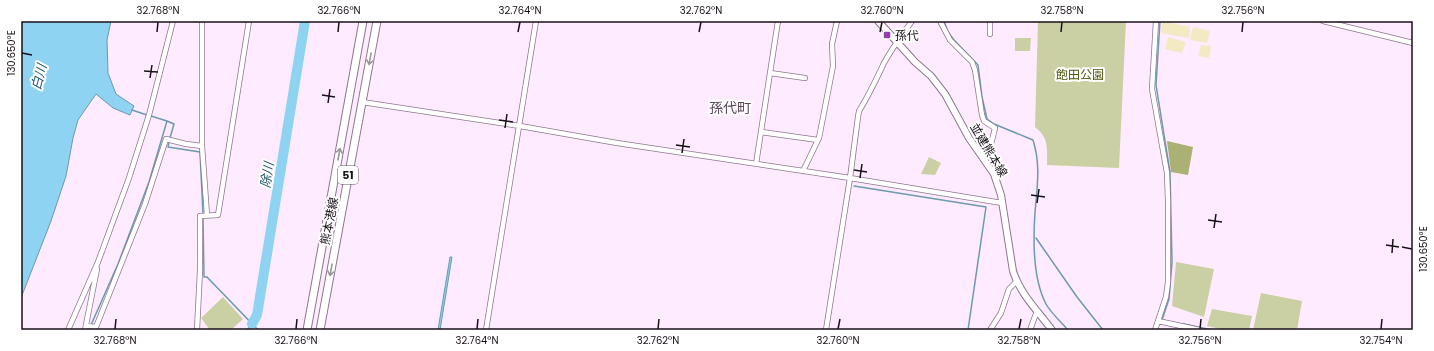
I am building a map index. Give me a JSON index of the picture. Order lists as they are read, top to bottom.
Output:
{
  "streets": {
    "main road": ["並建熊本線", "51", "熊本港線"]
  },
  "districts": ["孫代町"],
  "water": ["白川", "除川"],
  "parks": ["飽田公園"],
  "places": {
    "transit": ["孫代"]
  },
  "coordinates": [
    "32.768°N",
    "32.766°N",
    "32.764°N",
    "32.762°N",
    "32.760°N",
    "32.758°N",
    "32.756°N",
    "130.650°E",
    "32.754°N"
  ]
}
